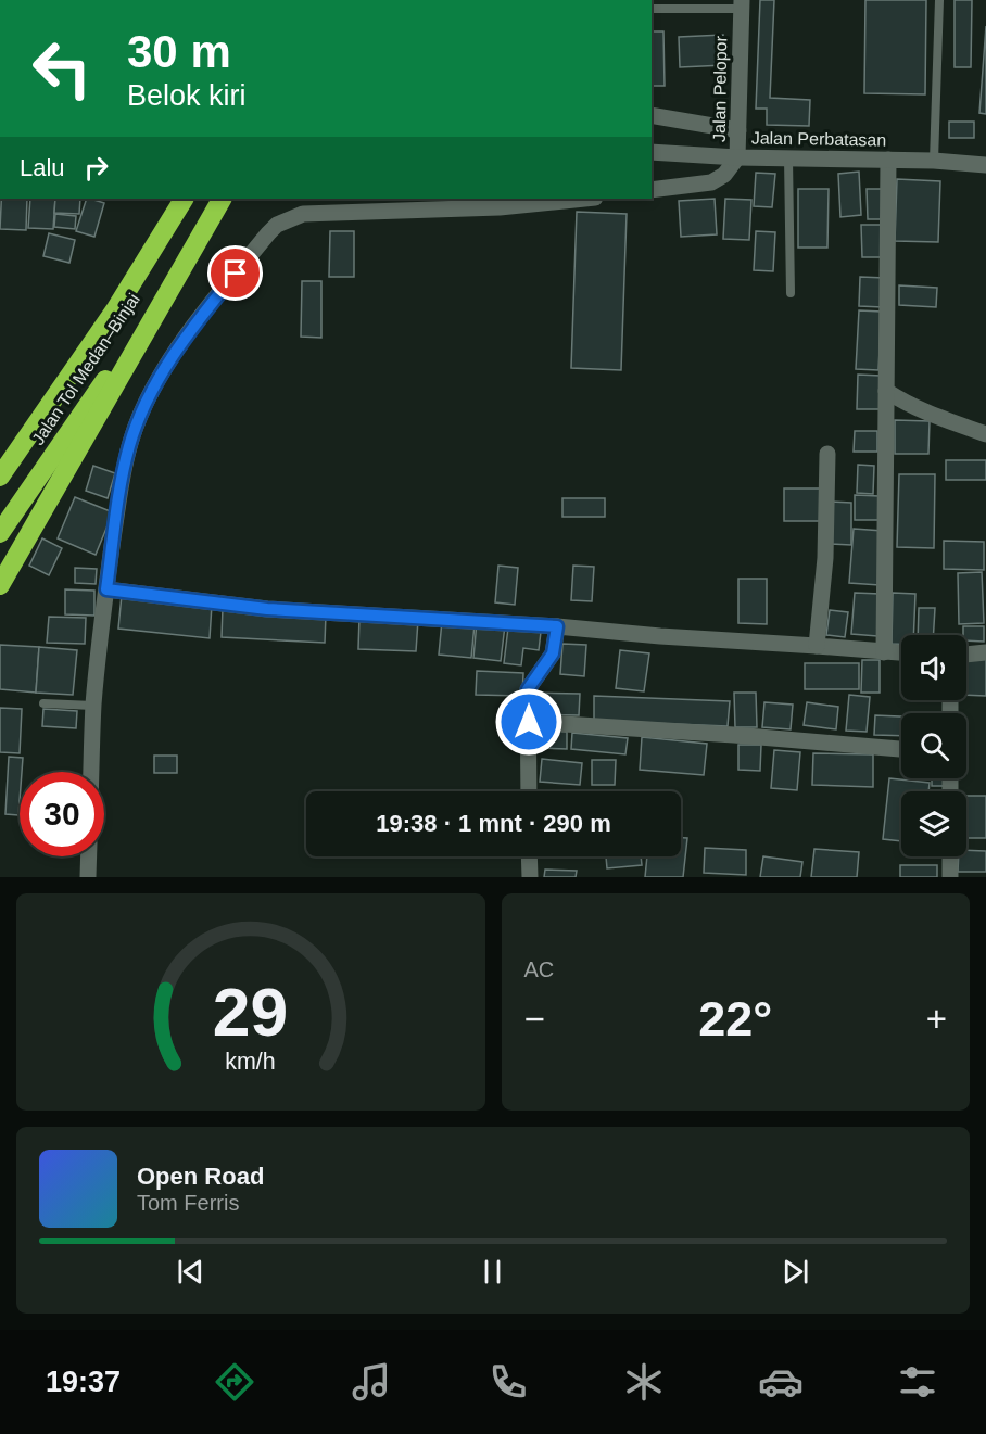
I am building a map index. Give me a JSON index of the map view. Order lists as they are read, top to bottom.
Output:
{
  "streets": {
    "highway": ["Jalan Tol Medan–Binjai"],
    "street": ["Jalan Pelopor", "Jalan Perbatasan"]
  },
  "crossings": [
    ["Jalan Pelopor", "Jalan Perbatasan"]
  ],
  "page": {
    "turn": ["30 m", "Belok kiri"],
    "then": "Lalu",
    "limit": "30",
    "trip": "19:38 · 1 mnt · 290 m",
    "tile": "AC",
    "heat": ["−", "22°", "+"],
    "song": ["Open Road", "Tom Ferris"],
    "tabs": "19:37",
    "gauge": ["29", "km/h"]
  }
}
